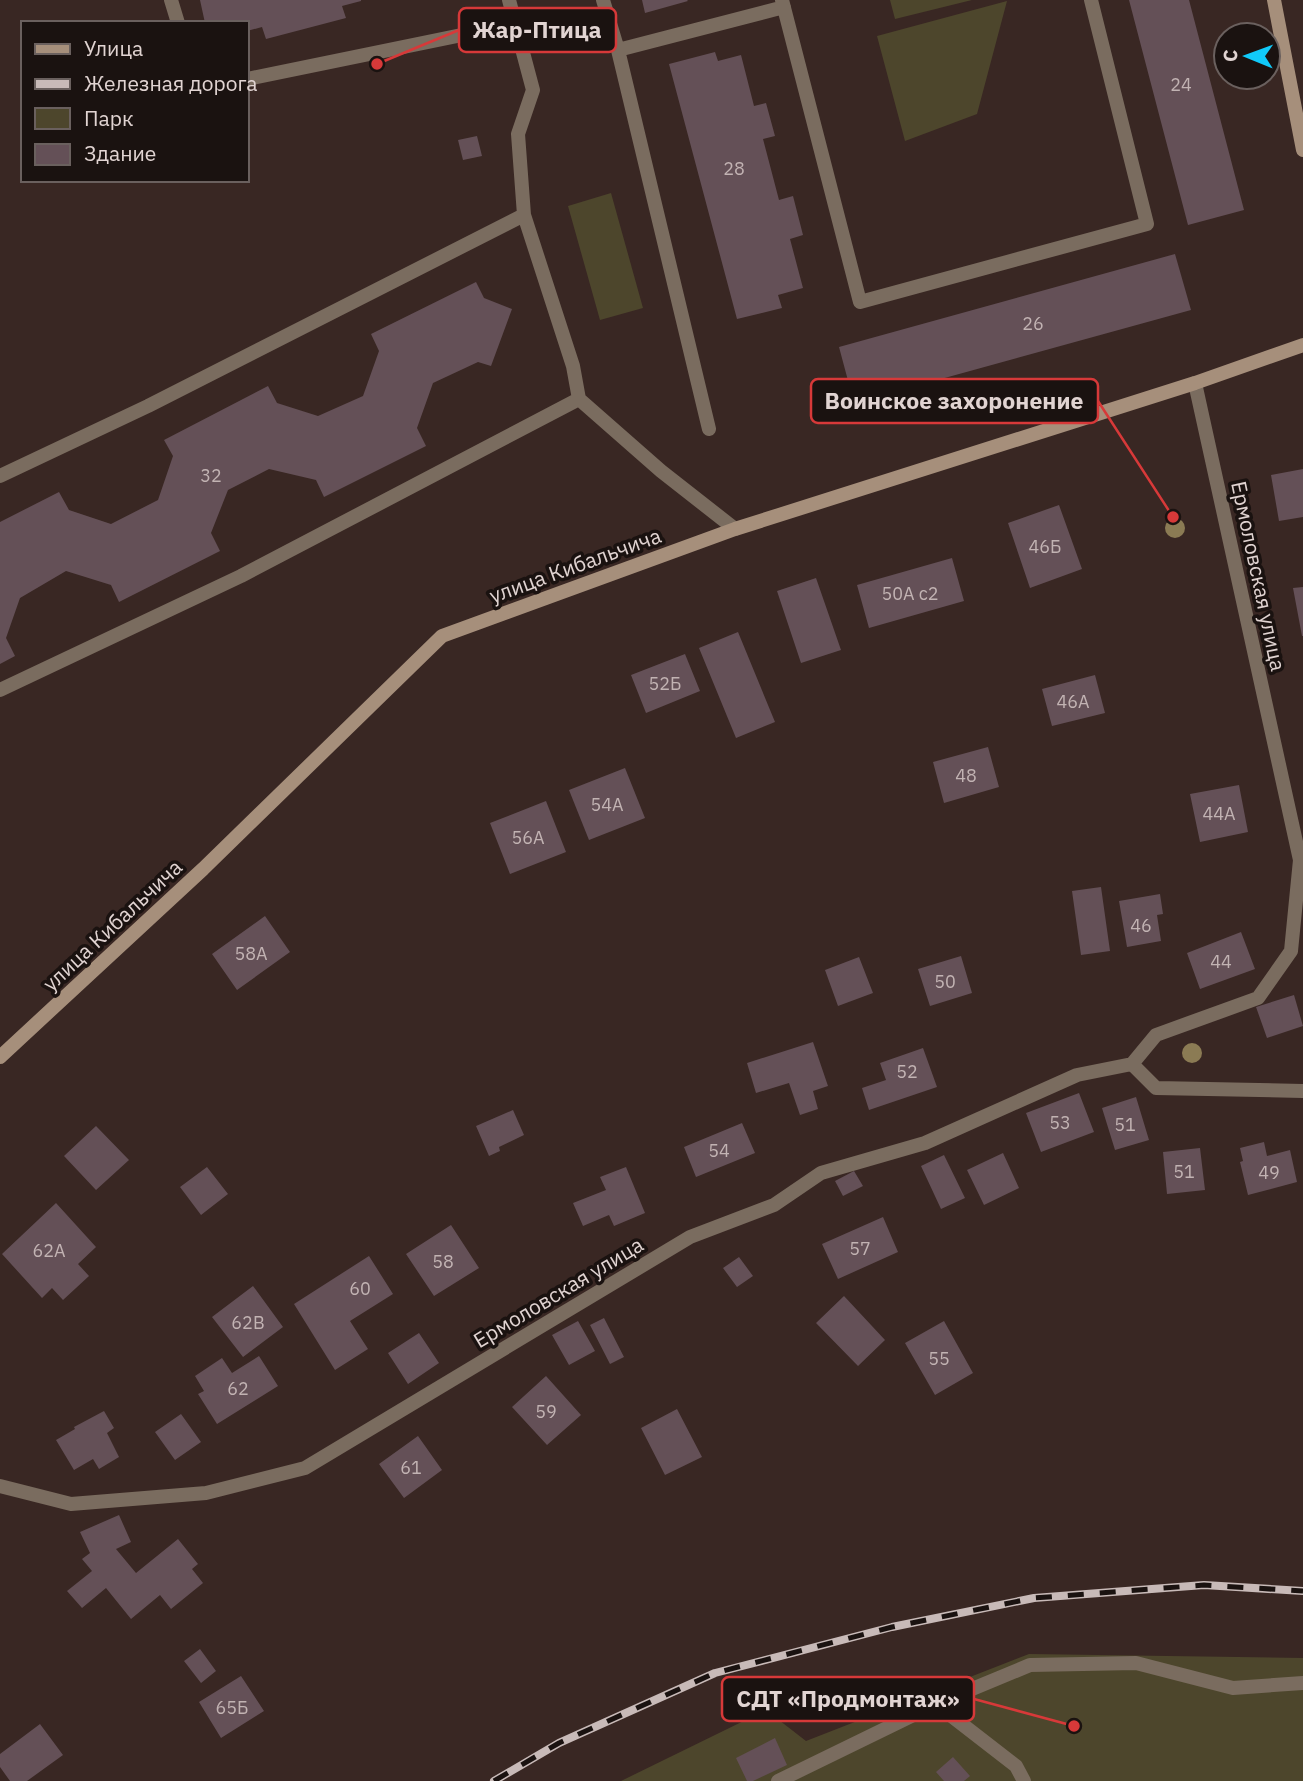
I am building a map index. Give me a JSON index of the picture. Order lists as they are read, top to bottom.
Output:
{
  "streets": {
    "street": ["улица Кибальчича", "Ермоловская улица"]
  },
  "crossings": [
    ["улица Кибальчича", "Ермоловская улица"]
  ],
  "places": ["Жар-Птица", "Воинское захоронение", "СДТ «Продмонтаж»"],
  "house_numbers": [
    "24",
    "28",
    "26",
    "32",
    "46Б",
    "50А с2",
    "52Б",
    "46А",
    "48",
    "54А",
    "44А",
    "56А",
    "46",
    "58А",
    "44",
    "50",
    "52",
    "53",
    "51",
    "54",
    "51",
    "49",
    "57",
    "62А",
    "58",
    "60",
    "62В",
    "55",
    "62",
    "59",
    "61",
    "65Б"
  ],
  "legend": [
    "Улица",
    "Железная дорога",
    "Парк",
    "Здание"
  ],
  "north": "left"
}
